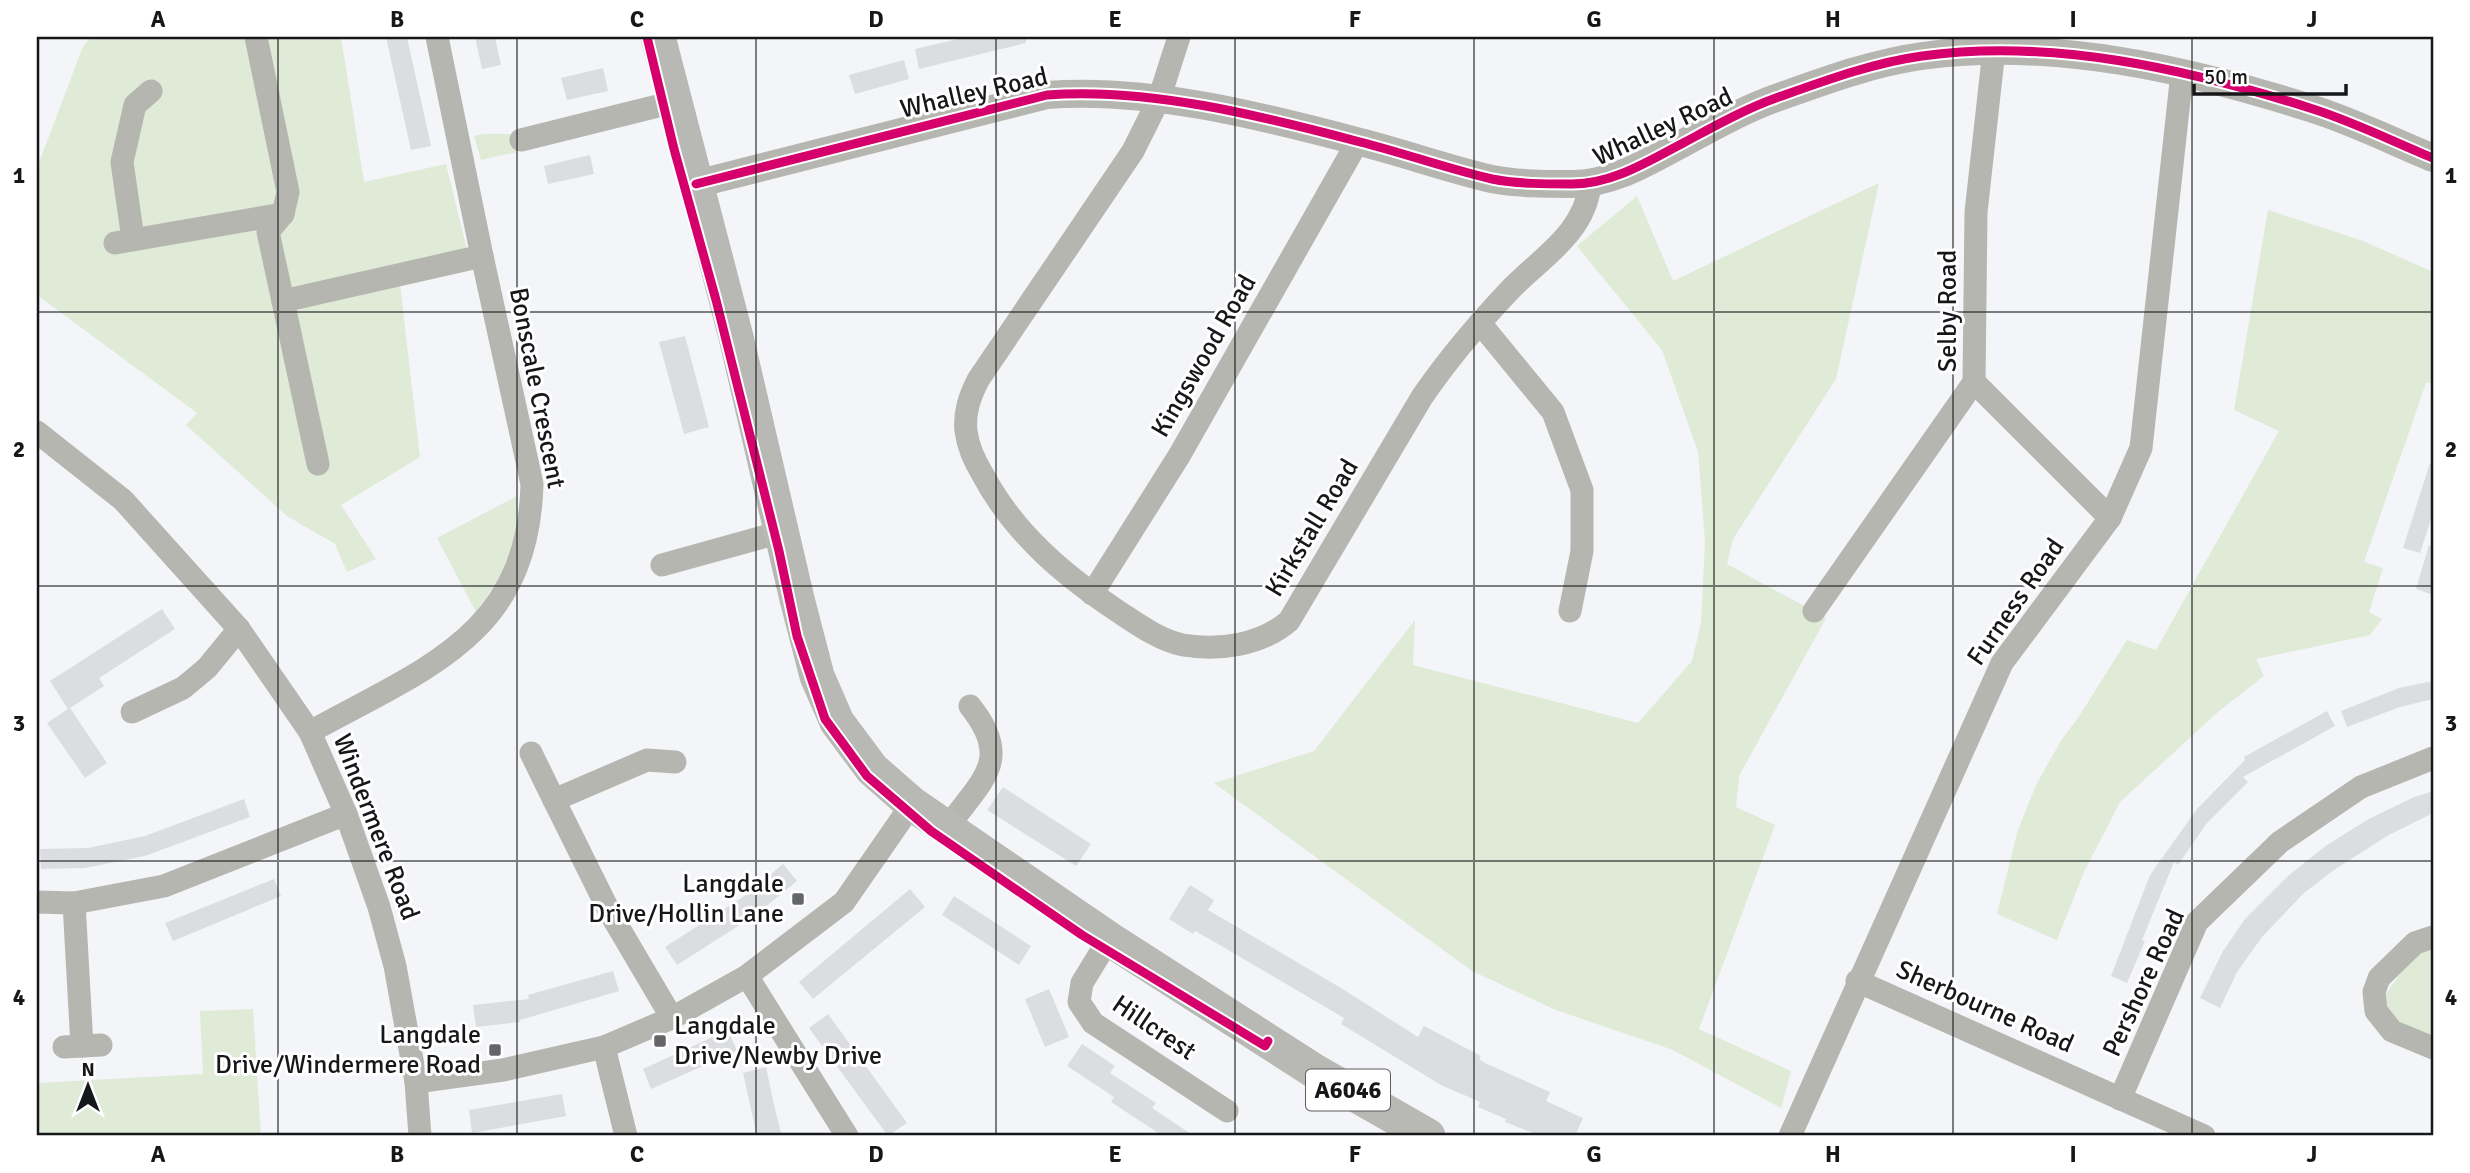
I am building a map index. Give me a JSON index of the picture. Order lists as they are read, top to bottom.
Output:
{
  "streets": {
    "main road": ["A6046"],
    "street": [
      "Whalley Road",
      "Selby Road",
      "Kingswood Road",
      "Bonscale Crescent",
      "Kirkstall Road",
      "Furness Road",
      "Windermere Road",
      "Pershore Road",
      "Sherbourne Road",
      "Hillcrest"
    ]
  },
  "crossings": [
    ["Whalley Road", "Selby Road"],
    ["Whalley Road", "Kingswood Road"],
    ["Whalley Road", "Kirkstall Road"],
    ["Whalley Road", "Furness Road"],
    ["Whalley Road", "A6046"],
    ["Selby Road", "Furness Road"],
    ["Kingswood Road", "Kirkstall Road"],
    ["Bonscale Crescent", "Windermere Road"],
    ["Furness Road", "Sherbourne Road"],
    ["Pershore Road", "Sherbourne Road"],
    ["Hillcrest", "A6046"]
  ],
  "places": {
    "transit": ["Langdale Drive/Hollin Lane", "Langdale Drive/Newby Drive", "Langdale Drive/Windermere Road"]
  },
  "scale_bar": "50 m",
  "north": "top",
  "grid": {
    "columns": [
      "A",
      "B",
      "C",
      "D",
      "E",
      "F",
      "G",
      "H",
      "I",
      "J"
    ],
    "rows": [
      "1",
      "2",
      "3",
      "4"
    ]
  }
}
